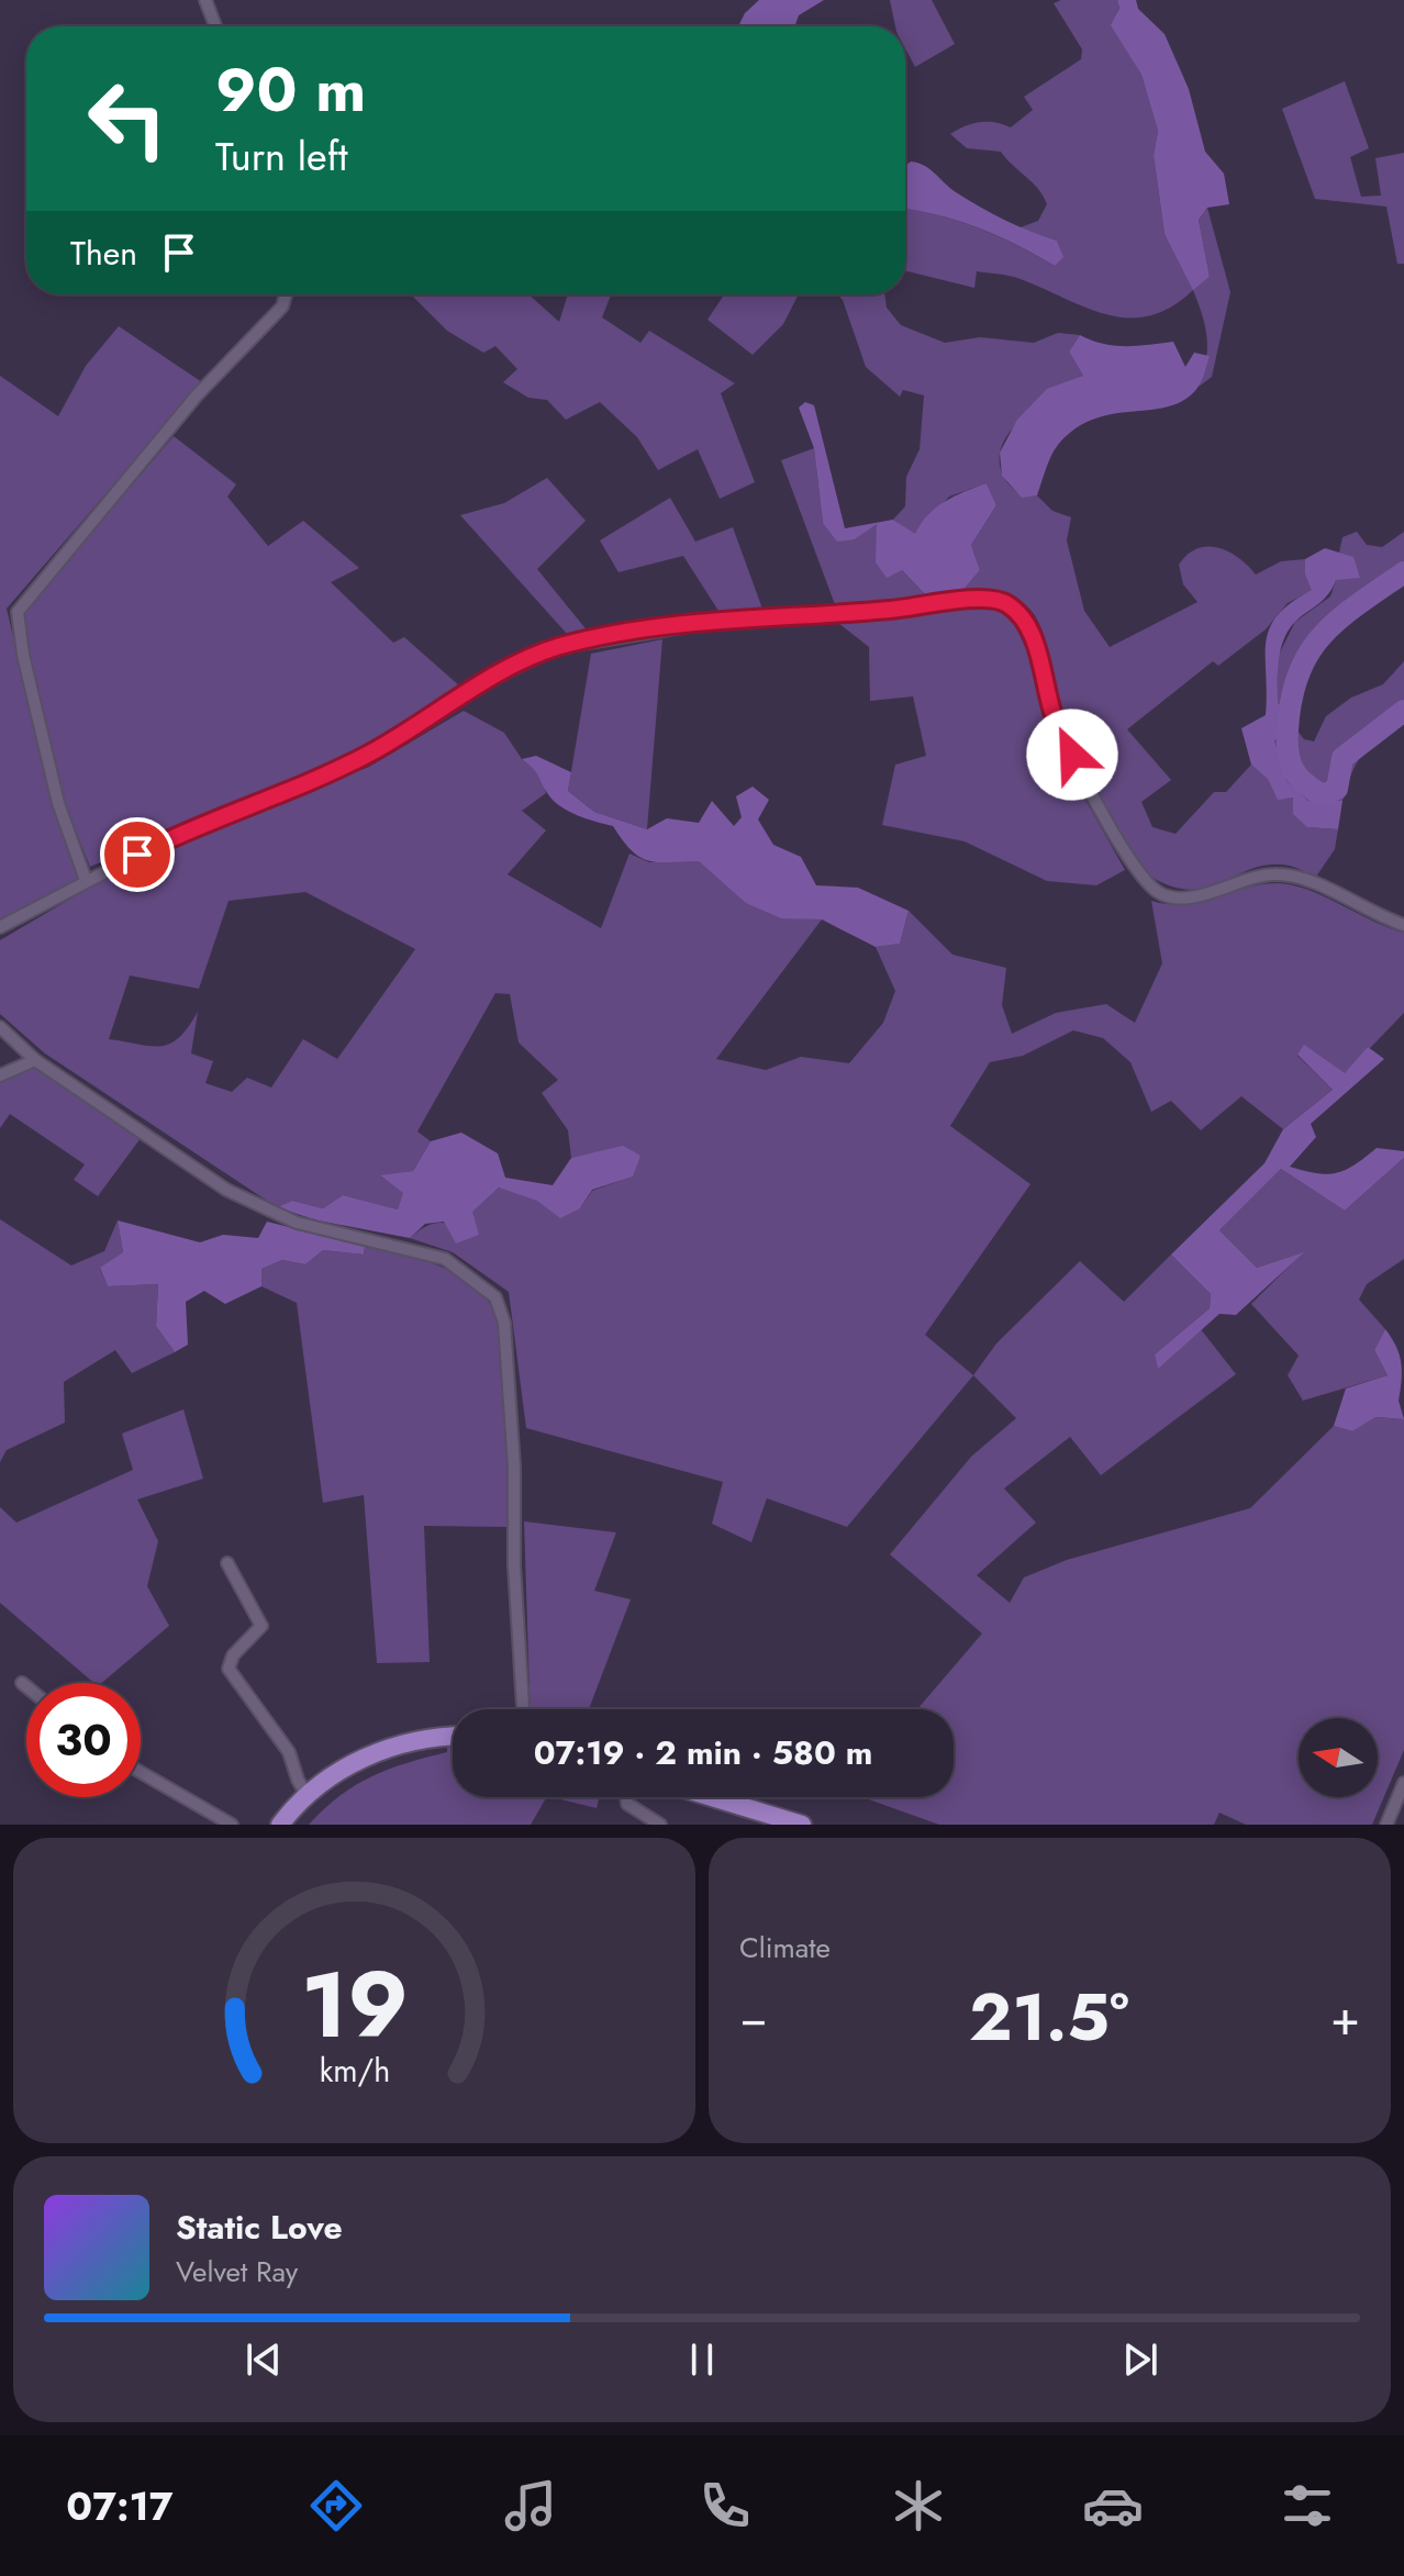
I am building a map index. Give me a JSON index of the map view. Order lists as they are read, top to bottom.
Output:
{
  "north": "left",
  "page": {
    "turn": ["90 m", "Turn left"],
    "then": "Then",
    "limit": "30",
    "trip": "07:19 · 2 min · 580 m",
    "tile": "Climate",
    "heat": ["−", "21.5°", "+"],
    "song": ["Static Love", "Velvet Ray"],
    "tabs": "07:17",
    "gauge": ["19", "km/h"]
  }
}
